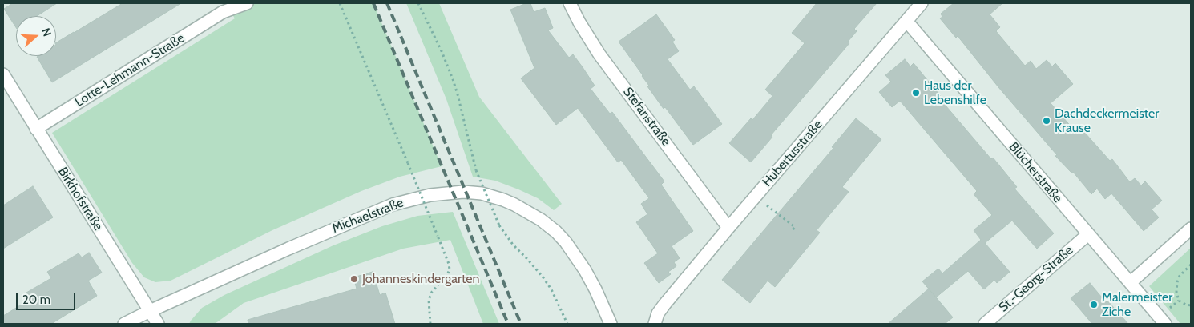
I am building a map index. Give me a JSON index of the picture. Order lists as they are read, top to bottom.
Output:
{
  "streets": {
    "street": [
      "Lotte-Lehmann-Straße",
      "Stefanstraße",
      "Hubertusstraße",
      "Blücherstraße",
      "Birkhofstraße",
      "Michaelstraße",
      "St.-Georg-Straße"
    ]
  },
  "crossings": [
    ["Lotte-Lehmann-Straße", "Birkhofstraße"],
    ["Stefanstraße", "Hubertusstraße"],
    ["Hubertusstraße", "Blücherstraße"],
    ["Blücherstraße", "St.-Georg-Straße"],
    ["Birkhofstraße", "Michaelstraße"]
  ],
  "places": [
    "Haus der Lebenshilfe",
    "Dachdeckermeister Krause",
    "Johanneskindergarten",
    "Malermeister Ziche"
  ],
  "scale_bar": "20 m",
  "north": "right"
}
